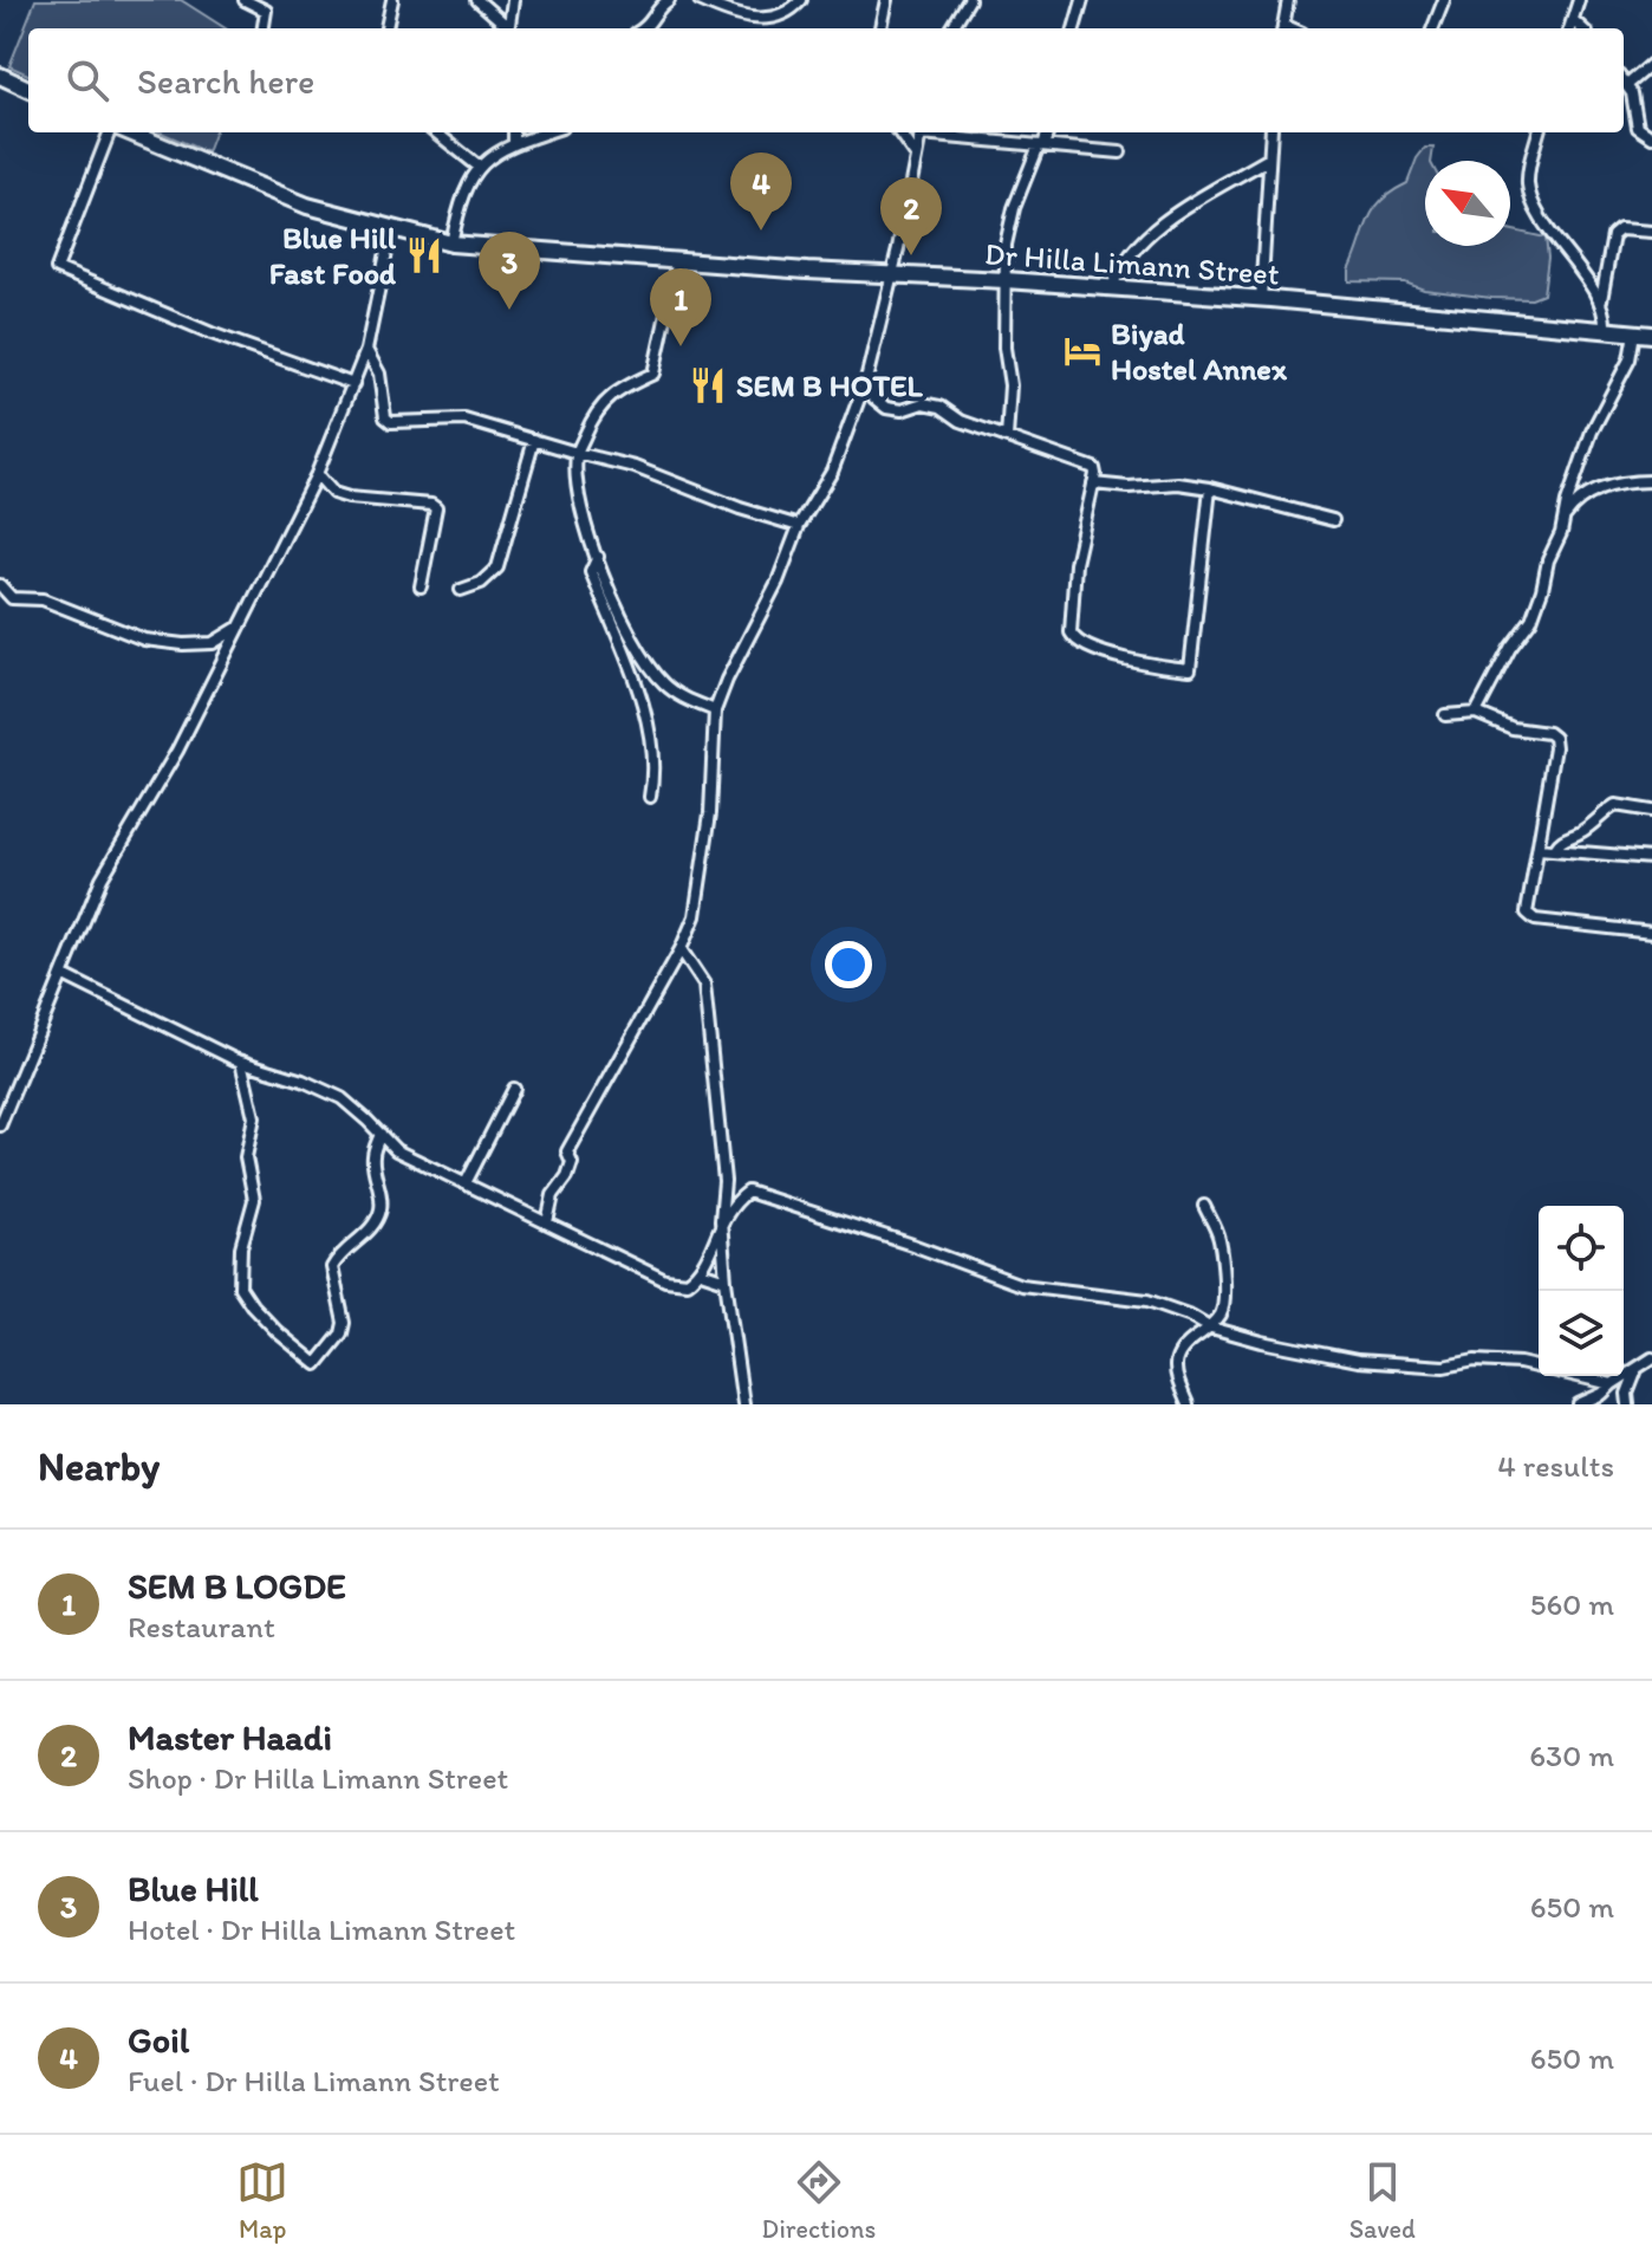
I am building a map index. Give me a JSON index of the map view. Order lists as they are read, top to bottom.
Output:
{
  "streets": {
    "highway": ["Dr Hilla Limann Street"]
  },
  "places": {
    "restaurant": ["Blue Hill Fast Food", "SEM B HOTEL"],
    "hotel": ["Biyad Hostel Annex"]
  },
  "north": "top left",
  "page": {
    "search": "Search here",
    "pins": [
      "4",
      "2",
      "3",
      "1"
    ],
    "heading": ["Nearby", "4 results"],
    "list": [
      {
        "mark": "1",
        "name": "SEM B LOGDE",
        "note": "Restaurant",
        "value": "560 m"
      },
      {
        "mark": "2",
        "name": "Master Haadi",
        "note": "Shop · Dr Hilla Limann Street",
        "value": "630 m"
      },
      {
        "mark": "3",
        "name": "Blue Hill",
        "note": "Hotel · Dr Hilla Limann Street",
        "value": "650 m"
      },
      {
        "mark": "4",
        "name": "Goil",
        "note": "Fuel · Dr Hilla Limann Street",
        "value": "650 m"
      }
    ],
    "nav": ["Map", "Directions", "Saved"]
  }
}
